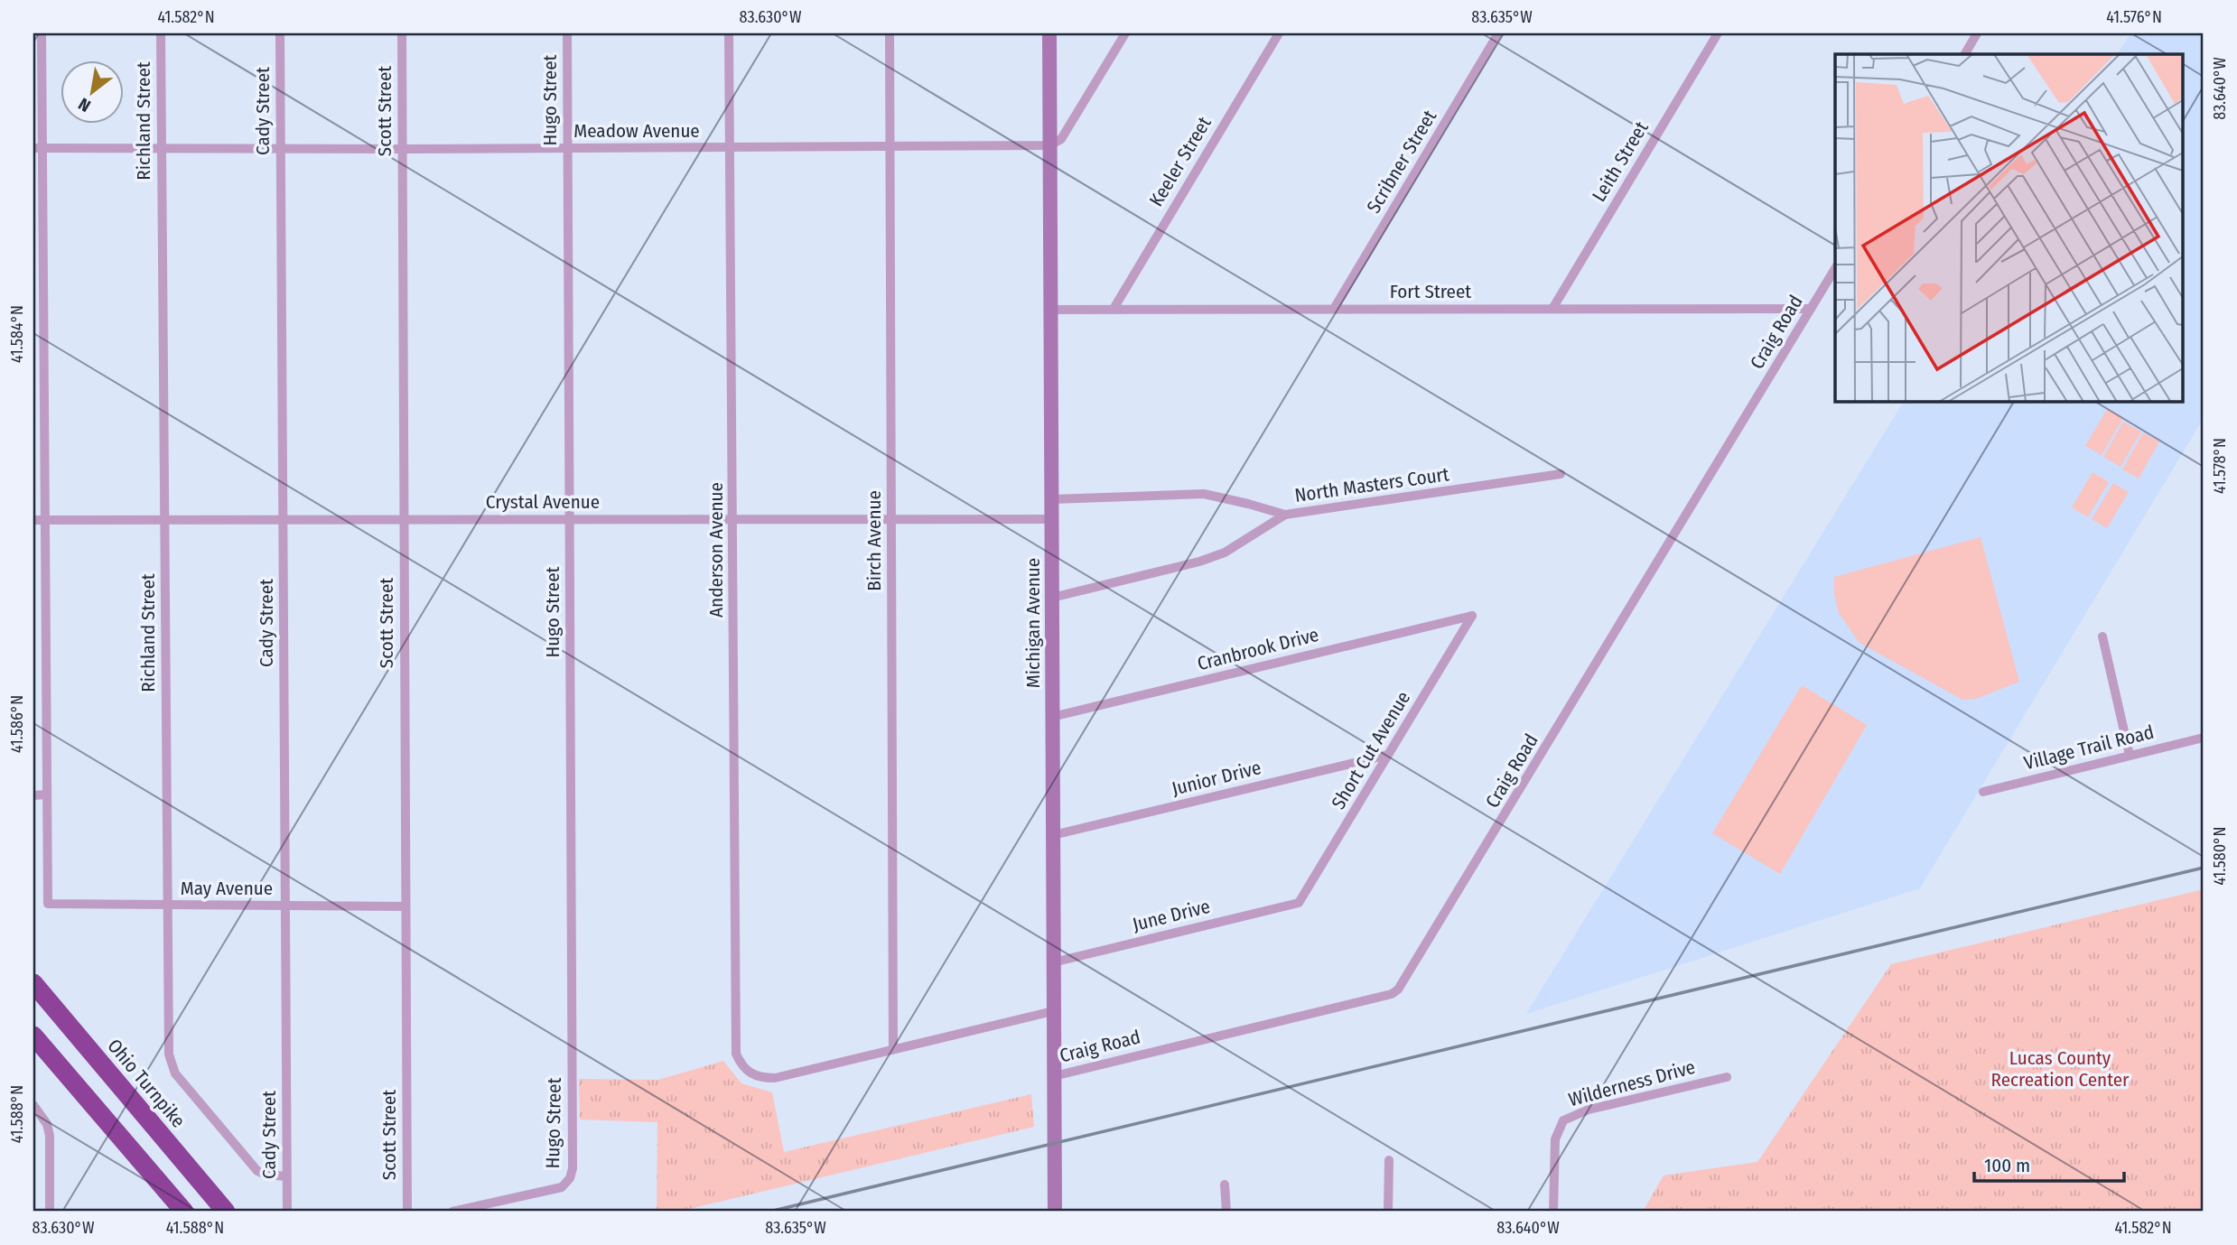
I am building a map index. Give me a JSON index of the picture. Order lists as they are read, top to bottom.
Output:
{
  "streets": {
    "highway": ["Ohio Turnpike"],
    "street": [
      "Hugo Street",
      "Cady Street",
      "Scott Street",
      "Richland Street",
      "Meadow Avenue",
      "Keeler Street",
      "Scribner Street",
      "Leith Street",
      "Fort Street",
      "Craig Road",
      "North Masters Court",
      "Crystal Avenue",
      "Birch Avenue",
      "Anderson Avenue",
      "Michigan Avenue",
      "Cranbrook Drive",
      "Village Trail Road",
      "Short Cut Avenue",
      "Junior Drive",
      "May Avenue",
      "June Drive",
      "Wilderness Drive"
    ]
  },
  "crossings": [
    ["Hugo Street", "Meadow Avenue"],
    ["Hugo Street", "Crystal Avenue"],
    ["Cady Street", "Richland Street"],
    ["Cady Street", "Meadow Avenue"],
    ["Cady Street", "Crystal Avenue"],
    ["Cady Street", "May Avenue"],
    ["Scott Street", "Meadow Avenue"],
    ["Scott Street", "Crystal Avenue"],
    ["Scott Street", "May Avenue"],
    ["Richland Street", "Meadow Avenue"],
    ["Richland Street", "Crystal Avenue"],
    ["Richland Street", "May Avenue"],
    ["Meadow Avenue", "Birch Avenue"],
    ["Meadow Avenue", "Anderson Avenue"],
    ["Meadow Avenue", "Michigan Avenue"],
    ["Keeler Street", "Fort Street"],
    ["Scribner Street", "Fort Street"],
    ["Leith Street", "Fort Street"],
    ["Fort Street", "Craig Road"],
    ["Fort Street", "Michigan Avenue"],
    ["Craig Road", "Michigan Avenue"],
    ["North Masters Court", "Michigan Avenue"],
    ["Crystal Avenue", "Birch Avenue"],
    ["Crystal Avenue", "Anderson Avenue"],
    ["Crystal Avenue", "Michigan Avenue"],
    ["Birch Avenue", "Anderson Avenue"],
    ["Michigan Avenue", "Cranbrook Drive"],
    ["Michigan Avenue", "Junior Drive"],
    ["Michigan Avenue", "June Drive"],
    ["Cranbrook Drive", "Short Cut Avenue"],
    ["Short Cut Avenue", "Junior Drive"],
    ["Short Cut Avenue", "June Drive"]
  ],
  "parks": ["Lucas County Recreation Center"],
  "scale_bar": "100 m",
  "north": "bottom left",
  "coordinates": [
    "41.582°N",
    "83.630°W",
    "83.635°W",
    "41.576°N",
    "83.640°W",
    "41.584°N",
    "41.578°N",
    "41.586°N",
    "41.580°N",
    "41.588°N"
  ]
}
